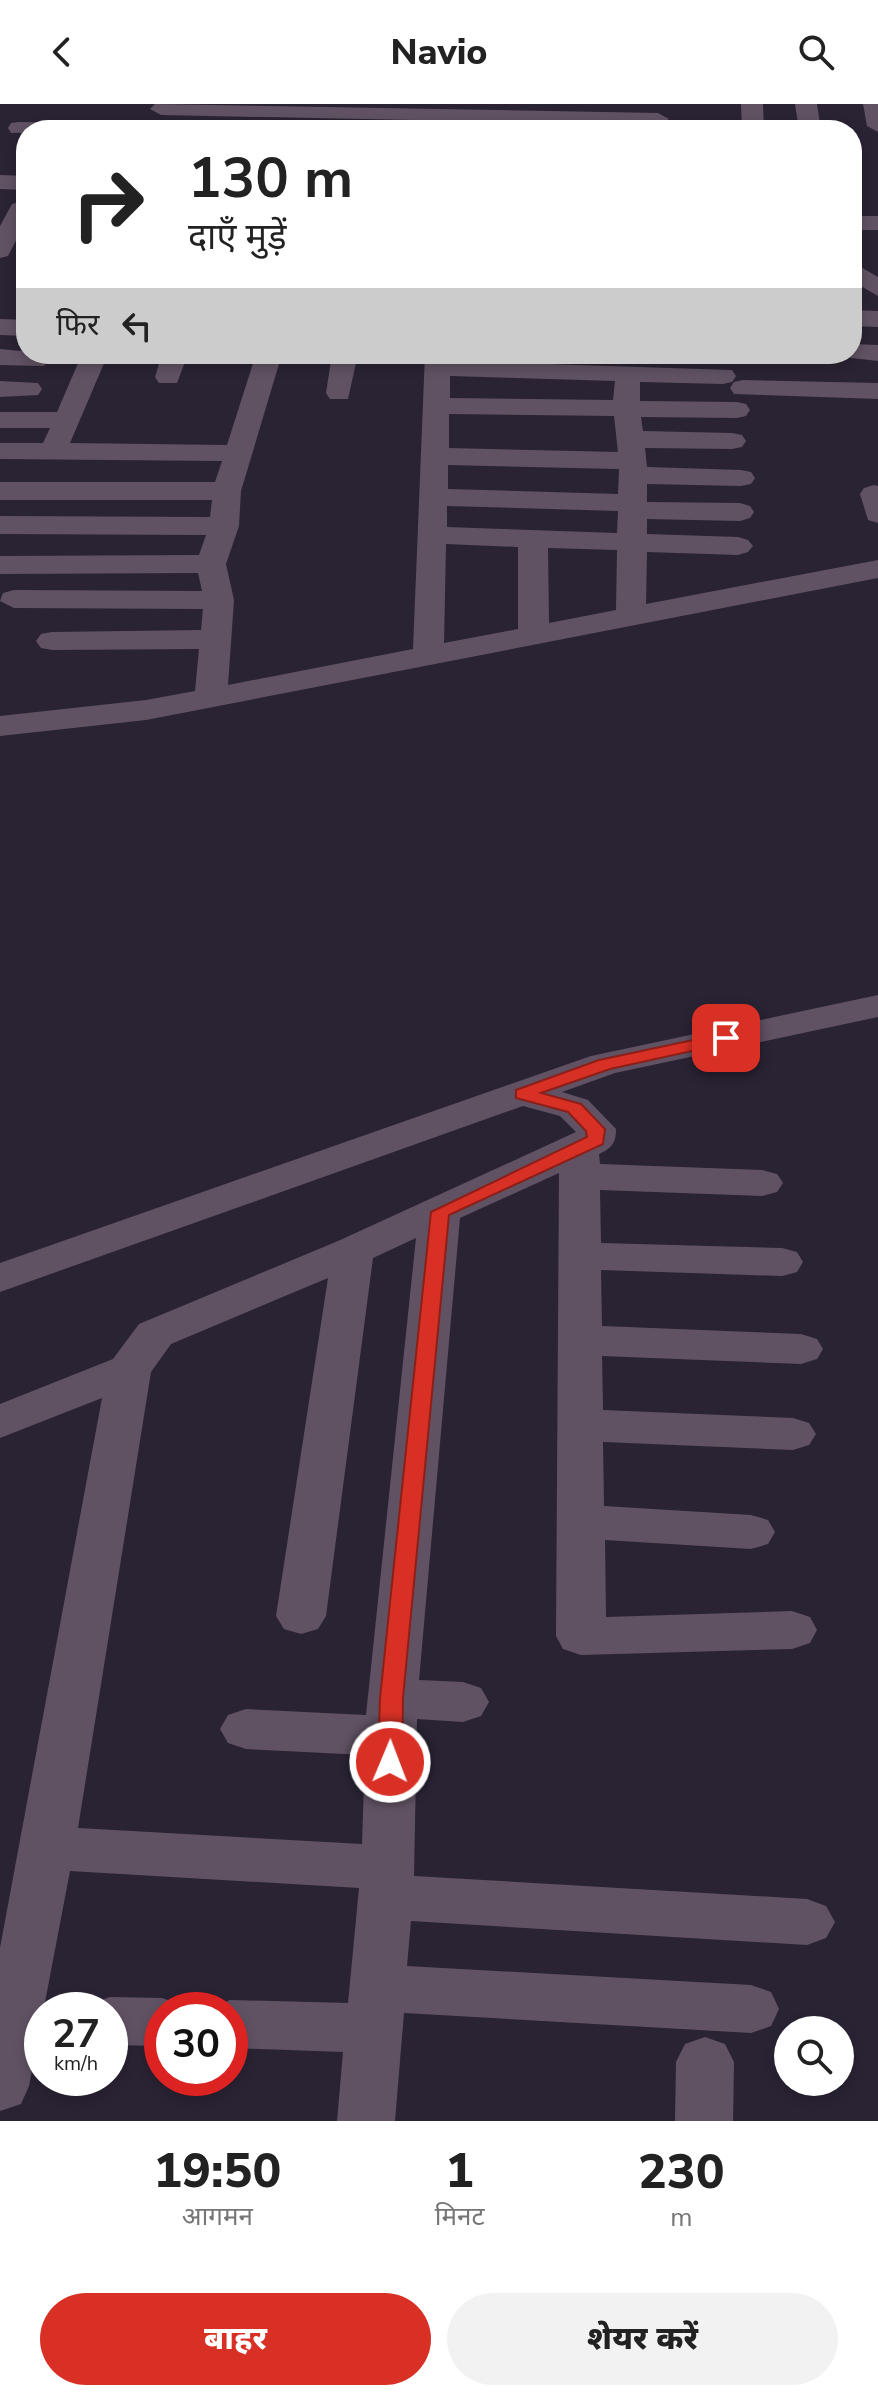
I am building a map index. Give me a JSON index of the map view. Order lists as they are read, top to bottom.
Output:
{
  "page": {
    "header": "Navio",
    "turn": ["130 m", "दाएँ मुड़ें"],
    "then": "फिर",
    "speed": "27 km/h",
    "limit": "30",
    "eta": [
      "19:50",
      "आगमन",
      "1",
      "मिनट",
      "230",
      "m"
    ],
    "buttons": ["बाहर", "शेयर करें"]
  }
}
